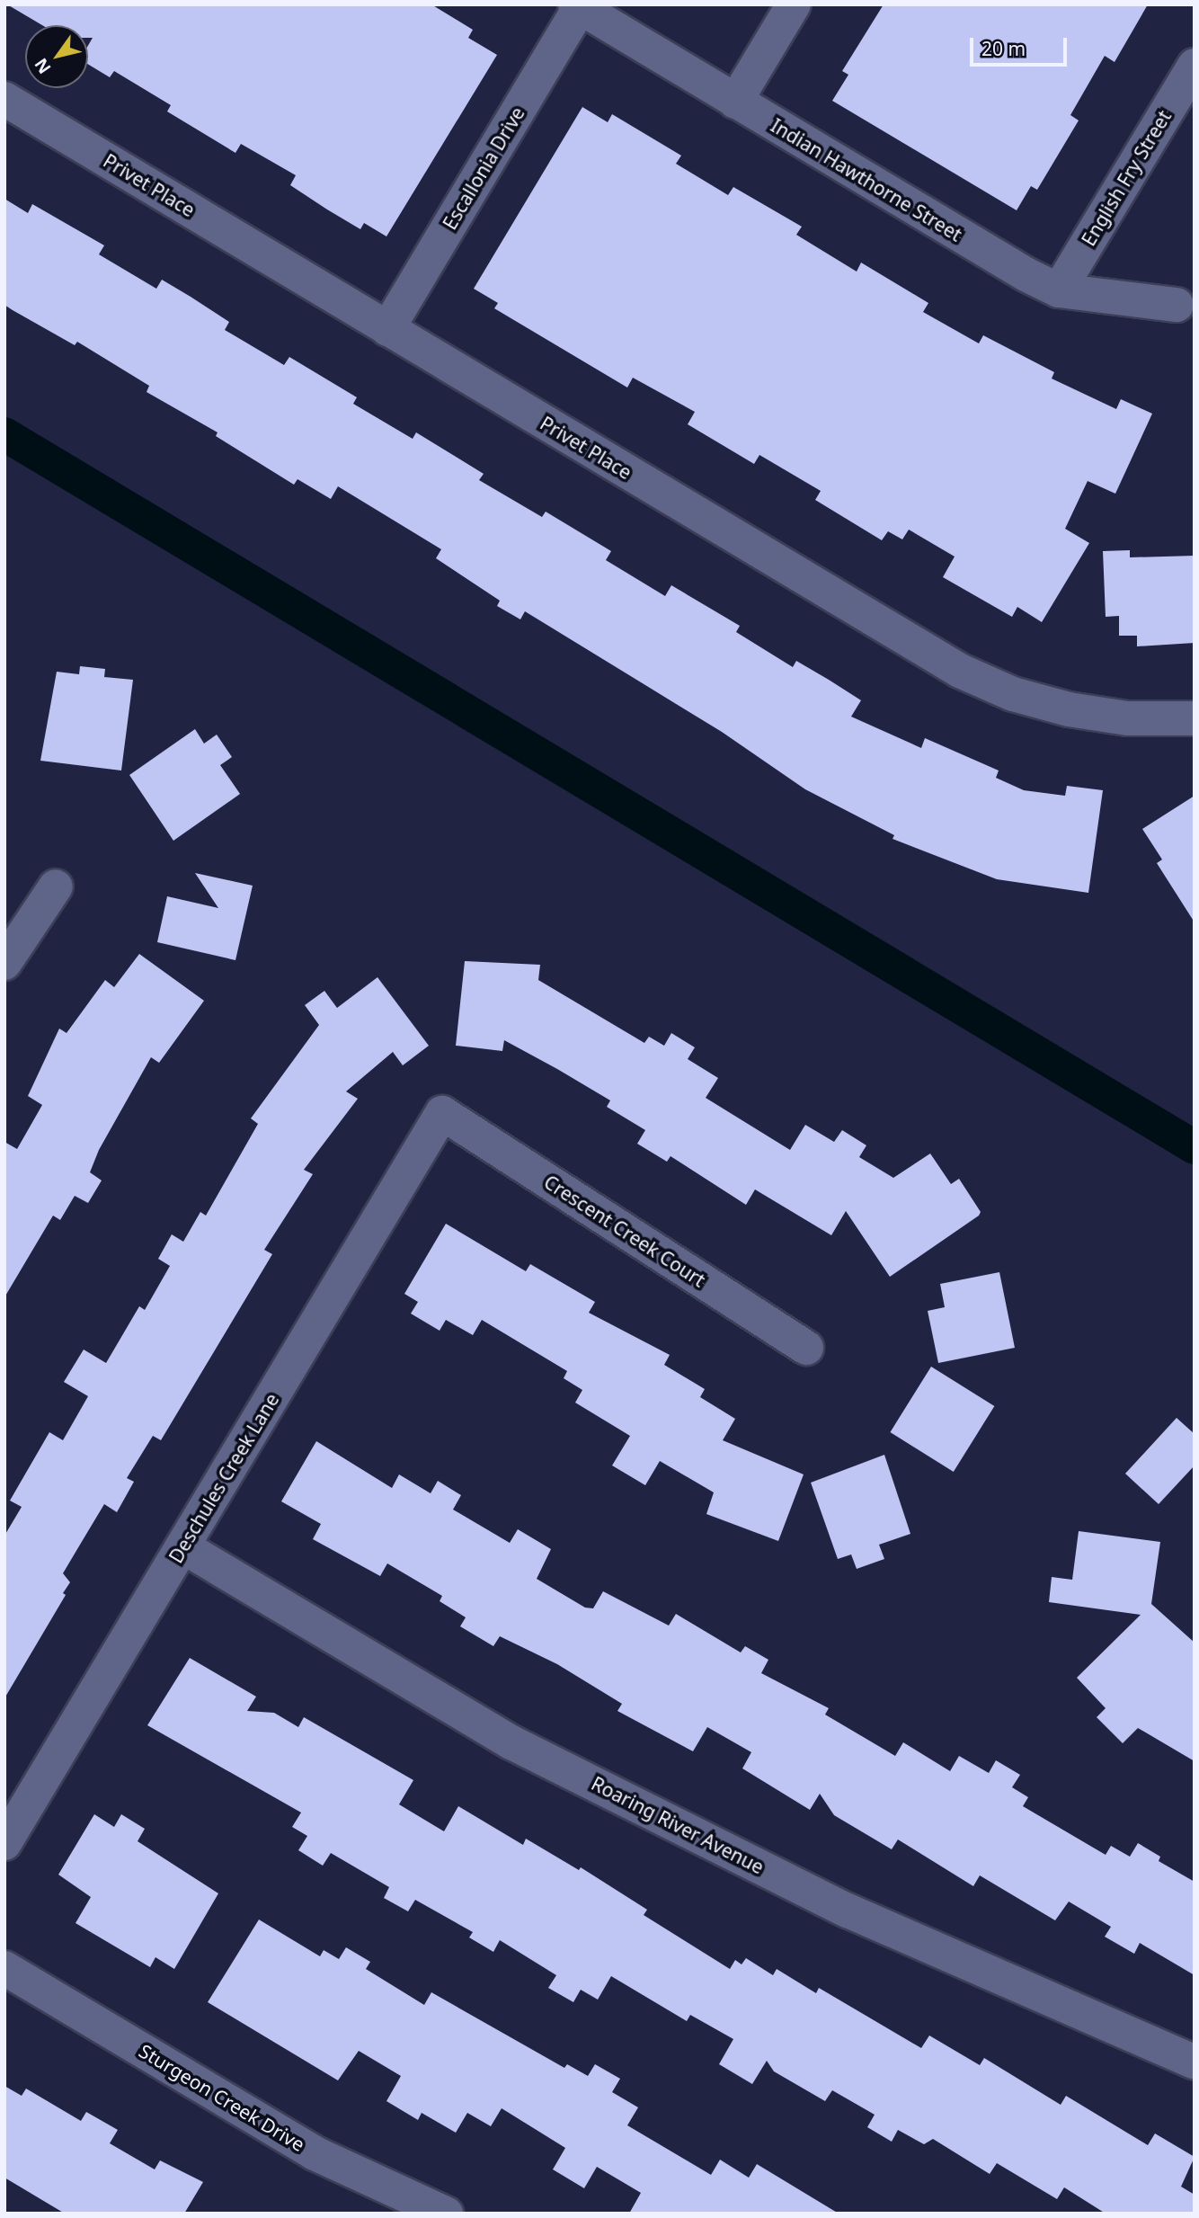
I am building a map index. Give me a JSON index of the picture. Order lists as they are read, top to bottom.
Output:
{
  "streets": {
    "street": [
      "Escallonia Drive",
      "English Fry Street",
      "Indian Hawthorne Street",
      "Privet Place",
      "Crescent Creek Court",
      "Deschules Creek Lane",
      "Roaring River Avenue",
      "Sturgeon Creek Drive"
    ]
  },
  "crossings": [
    ["Escallonia Drive", "Indian Hawthorne Street"],
    ["Escallonia Drive", "Privet Place"],
    ["English Fry Street", "Indian Hawthorne Street"],
    ["Crescent Creek Court", "Deschules Creek Lane"],
    ["Deschules Creek Lane", "Roaring River Avenue"]
  ],
  "scale_bar": "20 m",
  "north": "bottom left"
}
